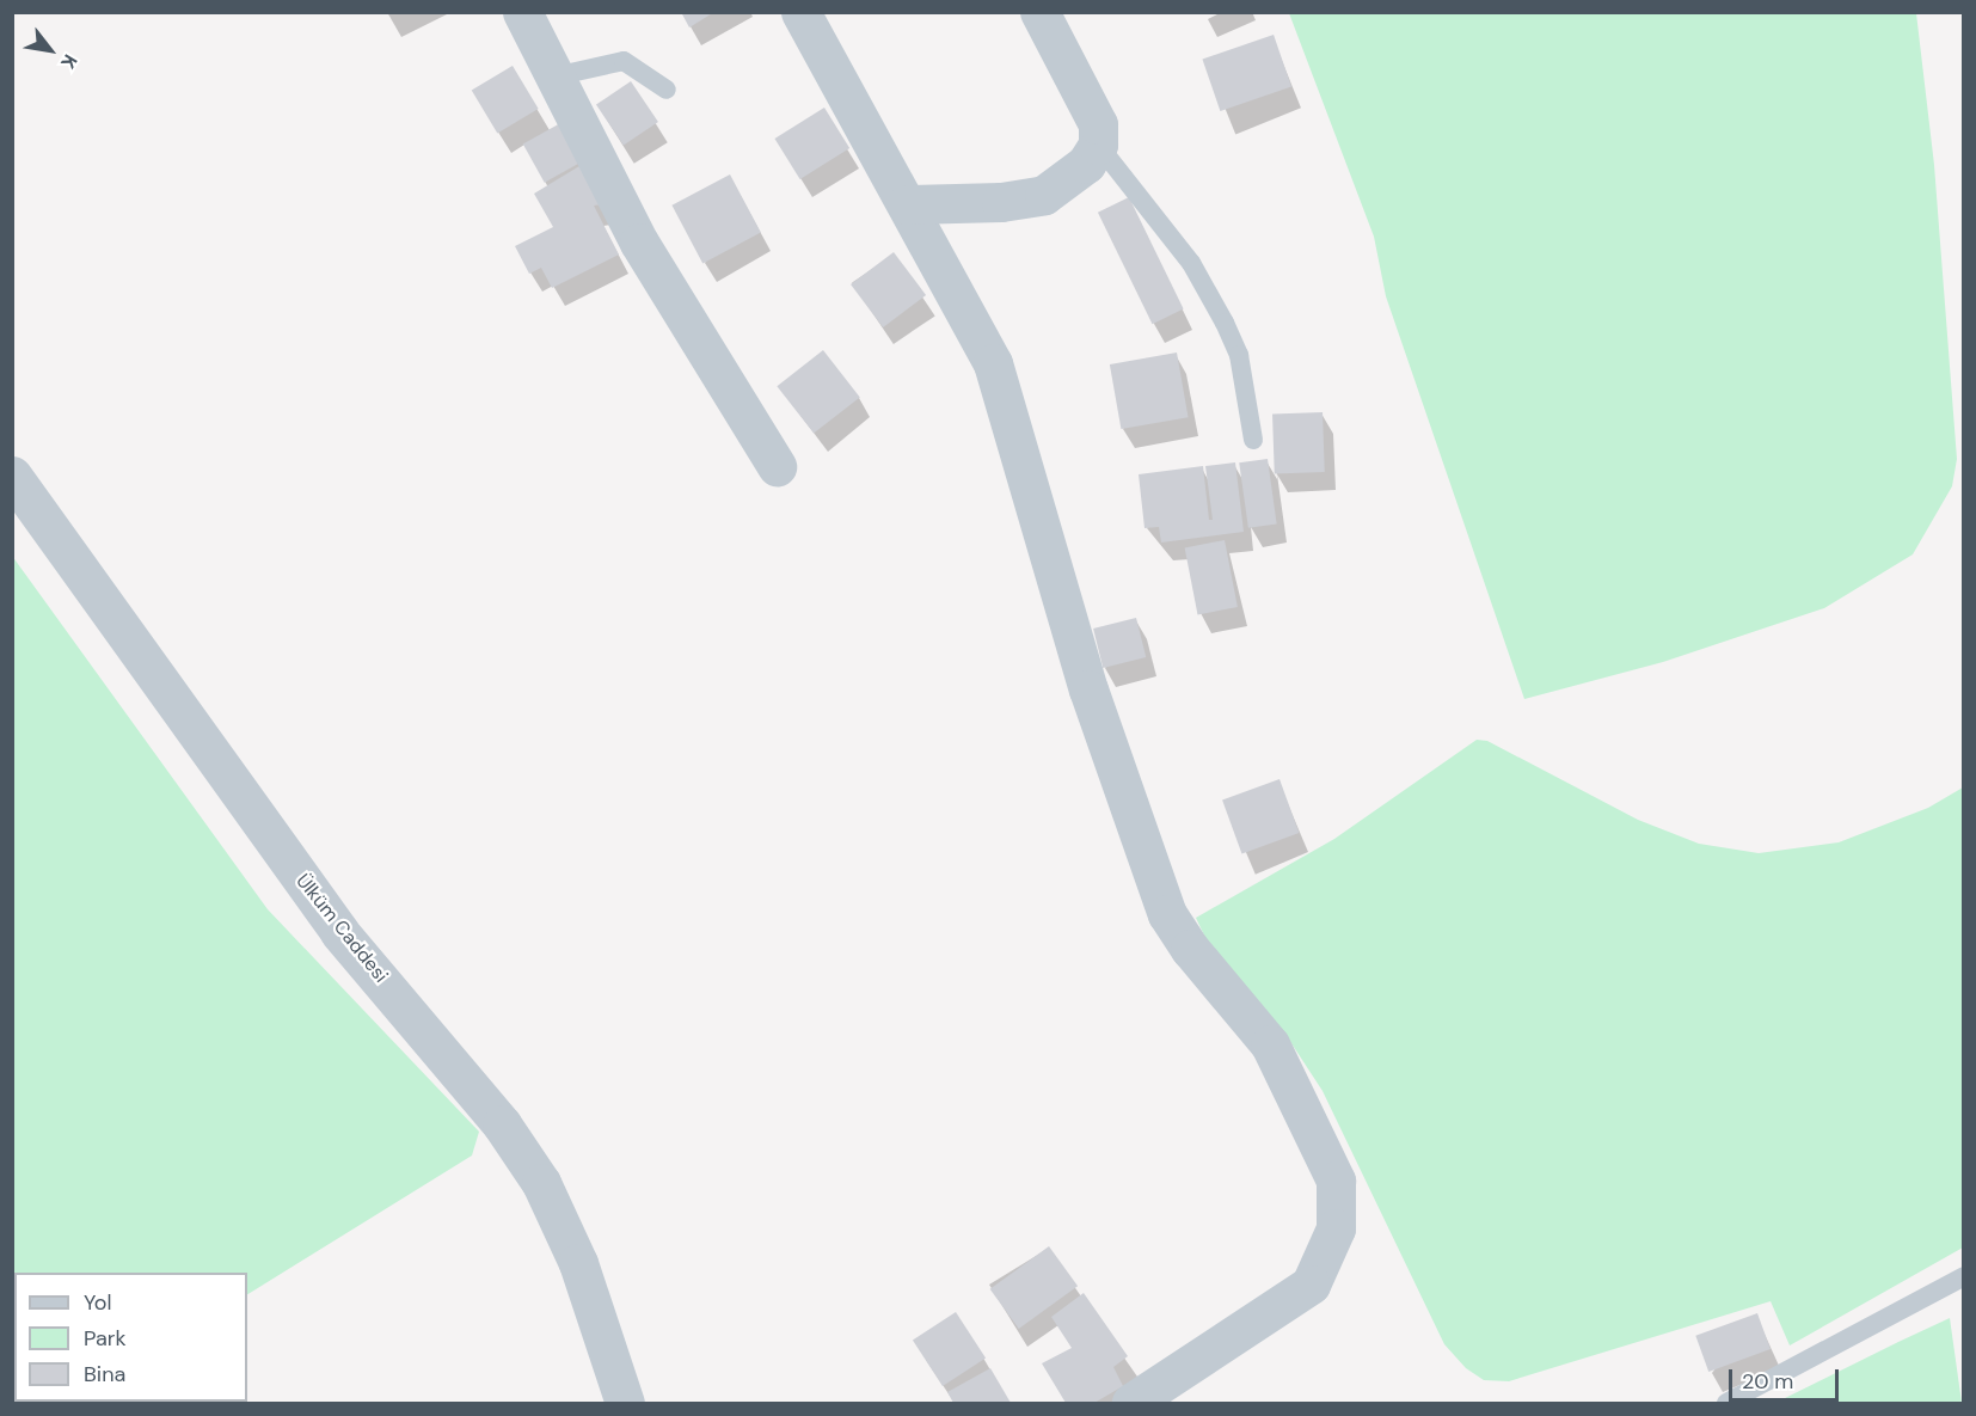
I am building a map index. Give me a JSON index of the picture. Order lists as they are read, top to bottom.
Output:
{
  "streets": {
    "street": ["Ülküm Caddesi"]
  },
  "legend": ["Yol", "Park", "Bina"],
  "scale_bar": "20 m",
  "north": "bottom right"
}
